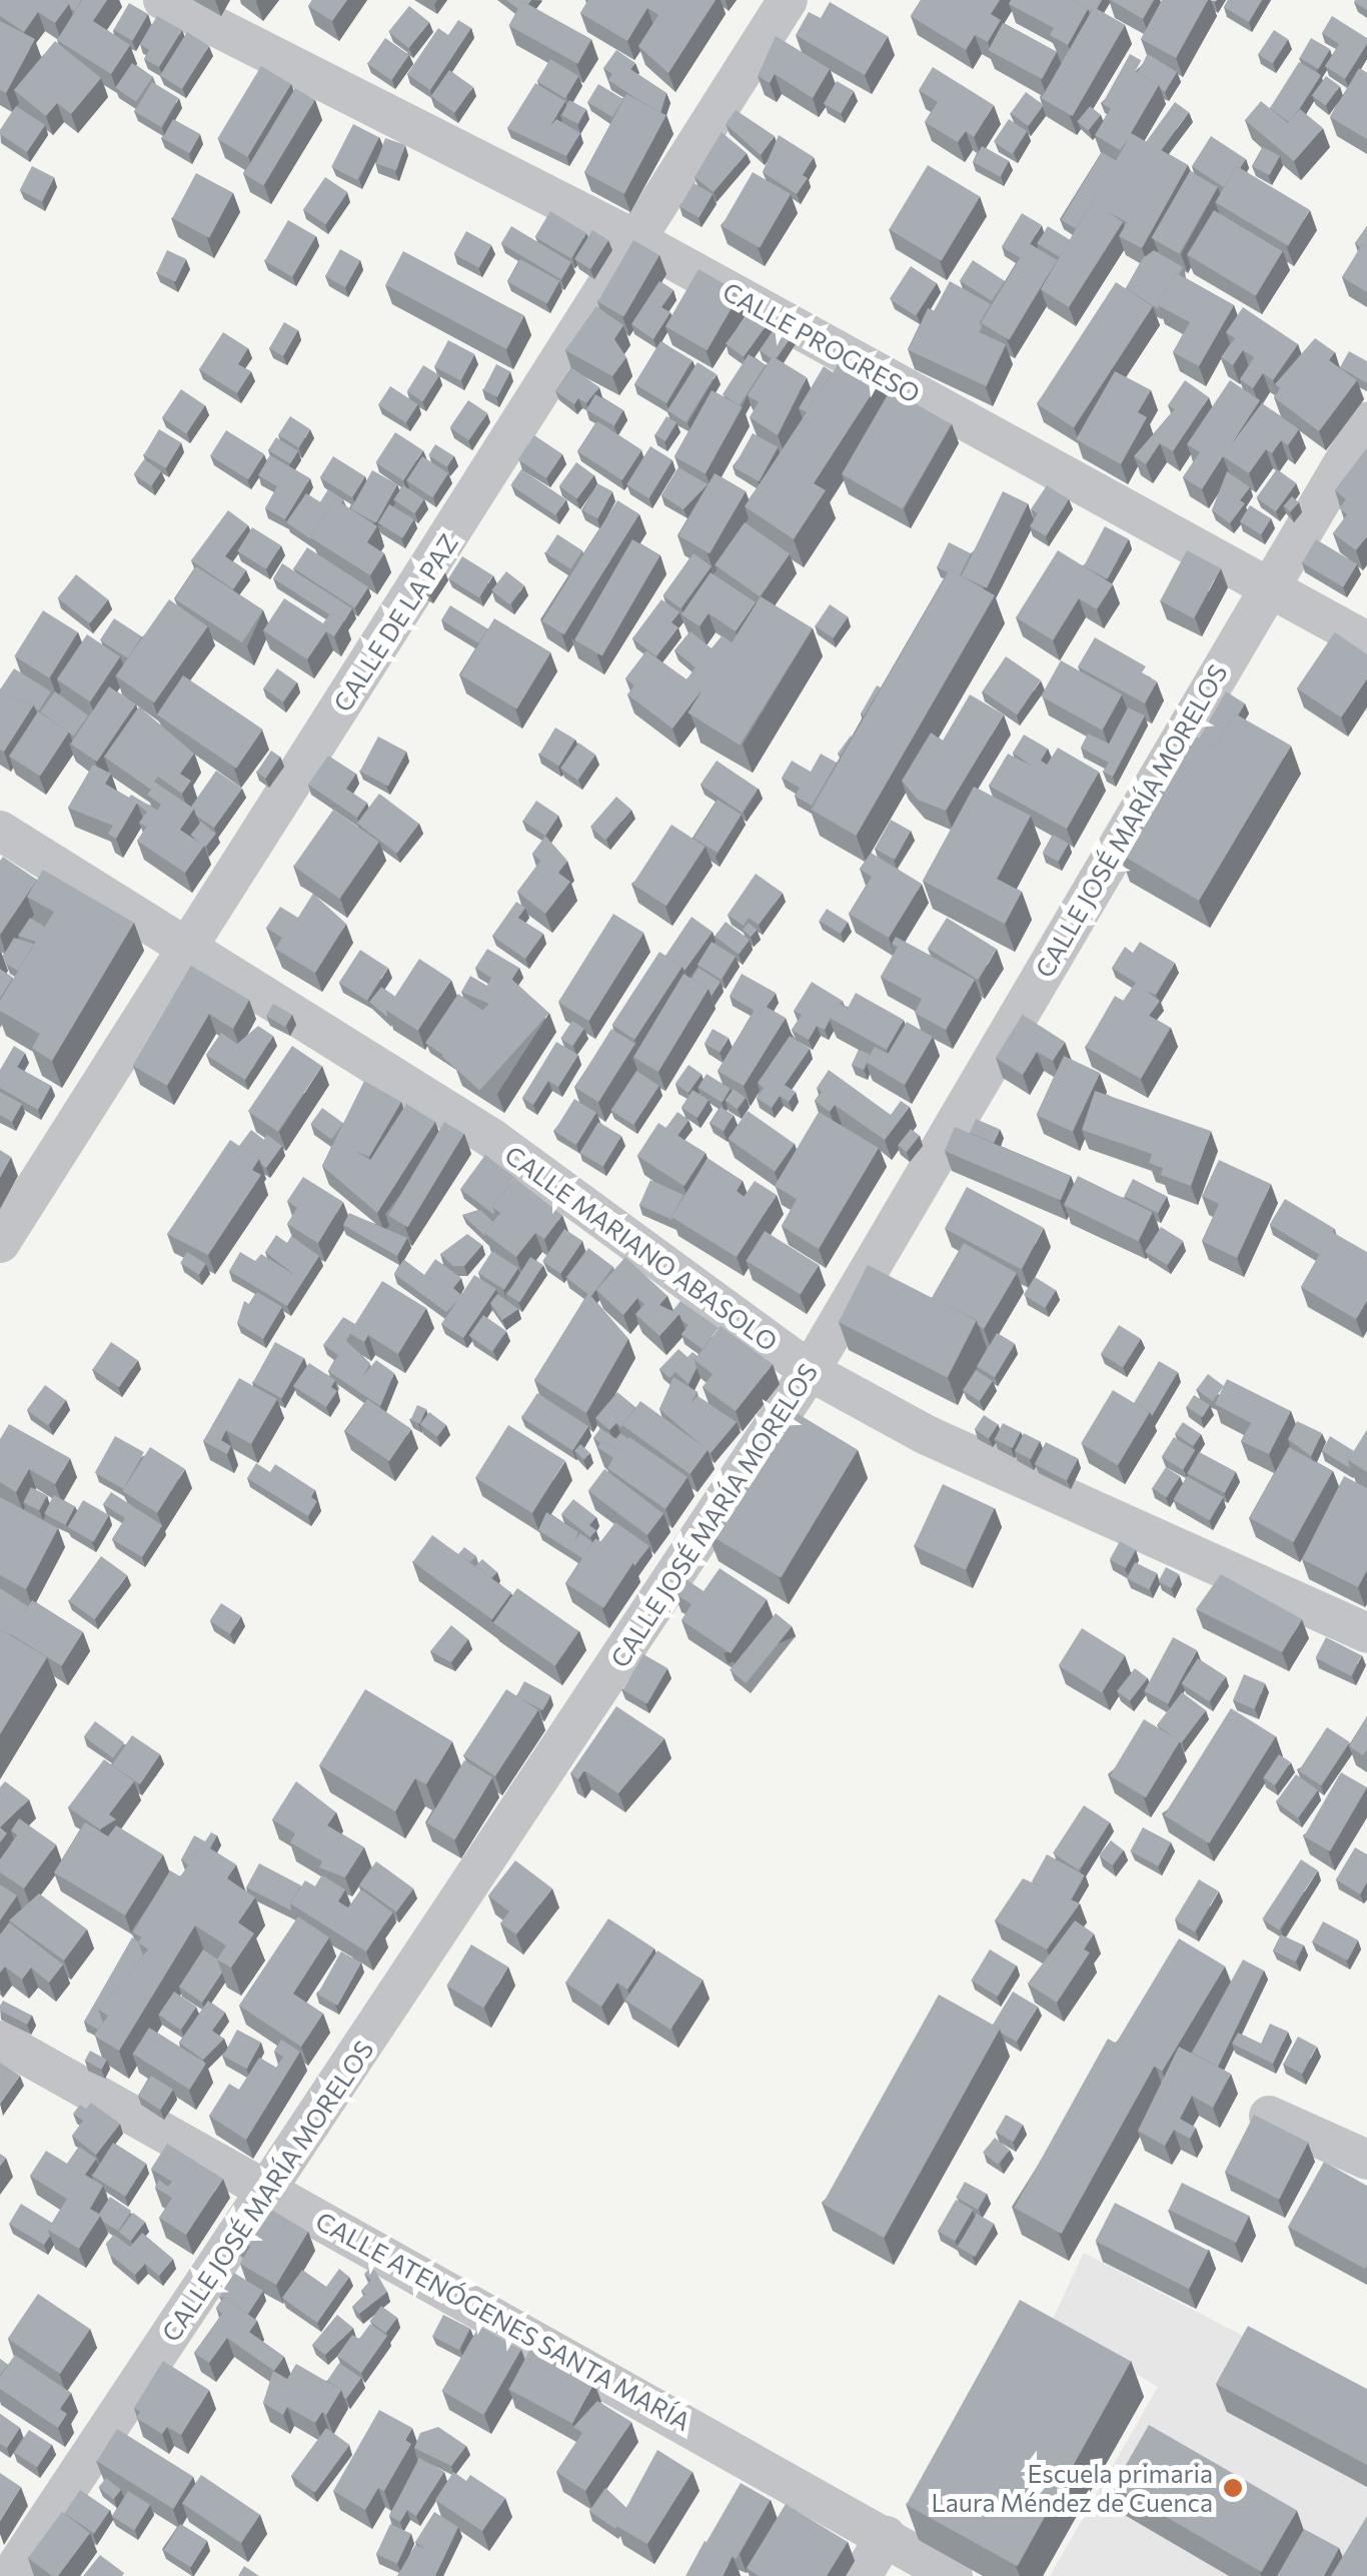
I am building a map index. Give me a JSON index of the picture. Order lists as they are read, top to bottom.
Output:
{
  "streets": {
    "street": [
      "CALLE PROGRESO",
      "CALLE DE LA PAZ",
      "CALLE JOSÉ MARÍA MORELOS",
      "CALLE MARIANO ABASOLO",
      "CALLE ATENÓGENES SANTA MARÍA"
    ]
  },
  "crossings": [
    ["CALLE PROGRESO", "CALLE DE LA PAZ"],
    ["CALLE PROGRESO", "CALLE JOSÉ MARÍA MORELOS"],
    ["CALLE DE LA PAZ", "CALLE MARIANO ABASOLO"],
    ["CALLE JOSÉ MARÍA MORELOS", "CALLE MARIANO ABASOLO"],
    ["CALLE JOSÉ MARÍA MORELOS", "CALLE ATENÓGENES SANTA MARÍA"]
  ],
  "places": ["Escuela primaria Laura Méndez de Cuenca"]
}
